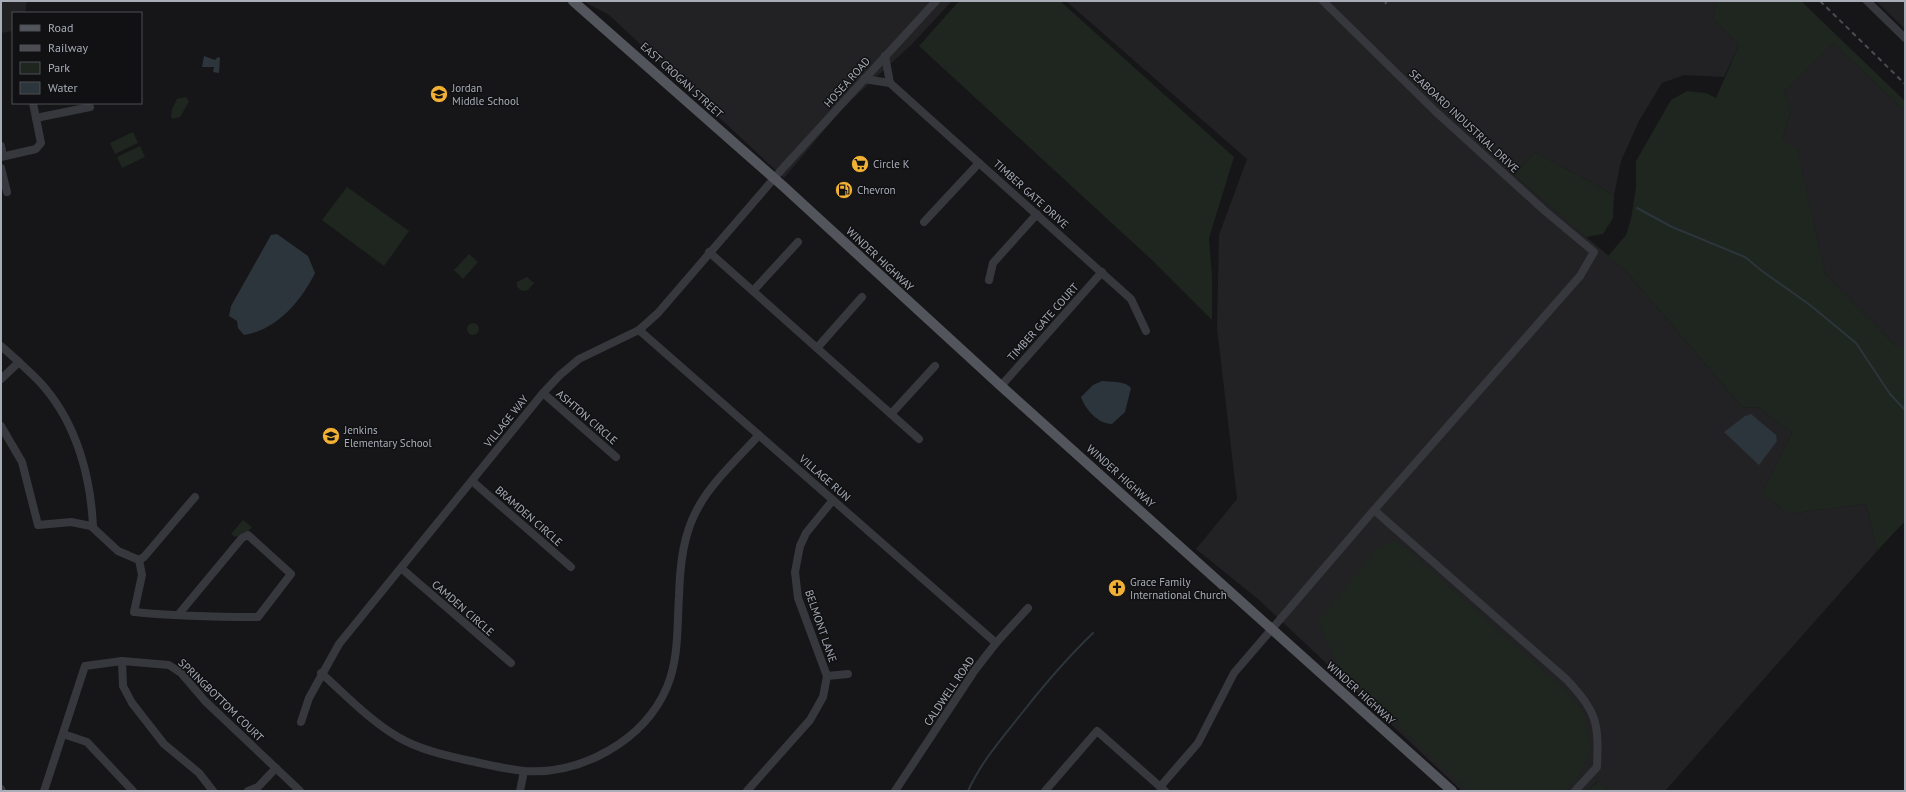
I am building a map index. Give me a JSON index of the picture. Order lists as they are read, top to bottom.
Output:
{
  "streets": {
    "main road": ["EAST CROGAN STREET", "WINDER HIGHWAY"],
    "street": [
      "HOSEA ROAD",
      "SEABOARD INDUSTRIAL DRIVE",
      "TIMBER GATE DRIVE",
      "TIMBER GATE COURT",
      "ASHTON CIRCLE",
      "VILLAGE WAY",
      "VILLAGE RUN",
      "BRAMDEN CIRCLE",
      "CAMDEN CIRCLE",
      "BELMONT LANE",
      "CALDWELL ROAD",
      "SPRINGBOTTOM COURT"
    ]
  },
  "crossings": [
    ["EAST CROGAN STREET", "HOSEA ROAD"],
    ["EAST CROGAN STREET", "WINDER HIGHWAY"],
    ["EAST CROGAN STREET", "VILLAGE WAY"],
    ["HOSEA ROAD", "WINDER HIGHWAY"],
    ["HOSEA ROAD", "VILLAGE WAY"],
    ["TIMBER GATE DRIVE", "TIMBER GATE COURT"],
    ["WINDER HIGHWAY", "TIMBER GATE COURT"],
    ["WINDER HIGHWAY", "VILLAGE WAY"],
    ["ASHTON CIRCLE", "VILLAGE WAY"],
    ["VILLAGE WAY", "VILLAGE RUN"],
    ["VILLAGE WAY", "BRAMDEN CIRCLE"],
    ["VILLAGE WAY", "CAMDEN CIRCLE"],
    ["VILLAGE RUN", "BELMONT LANE"],
    ["VILLAGE RUN", "CALDWELL ROAD"]
  ],
  "places": {
    "school or university": ["Jordan Middle School", "Jenkins Elementary School"],
    "supermarket": ["Circle K"],
    "fuel station": ["Chevron"],
    "church": ["Grace Family International Church"]
  },
  "legend": [
    "Road",
    "Railway",
    "Park",
    "Water"
  ]
}
